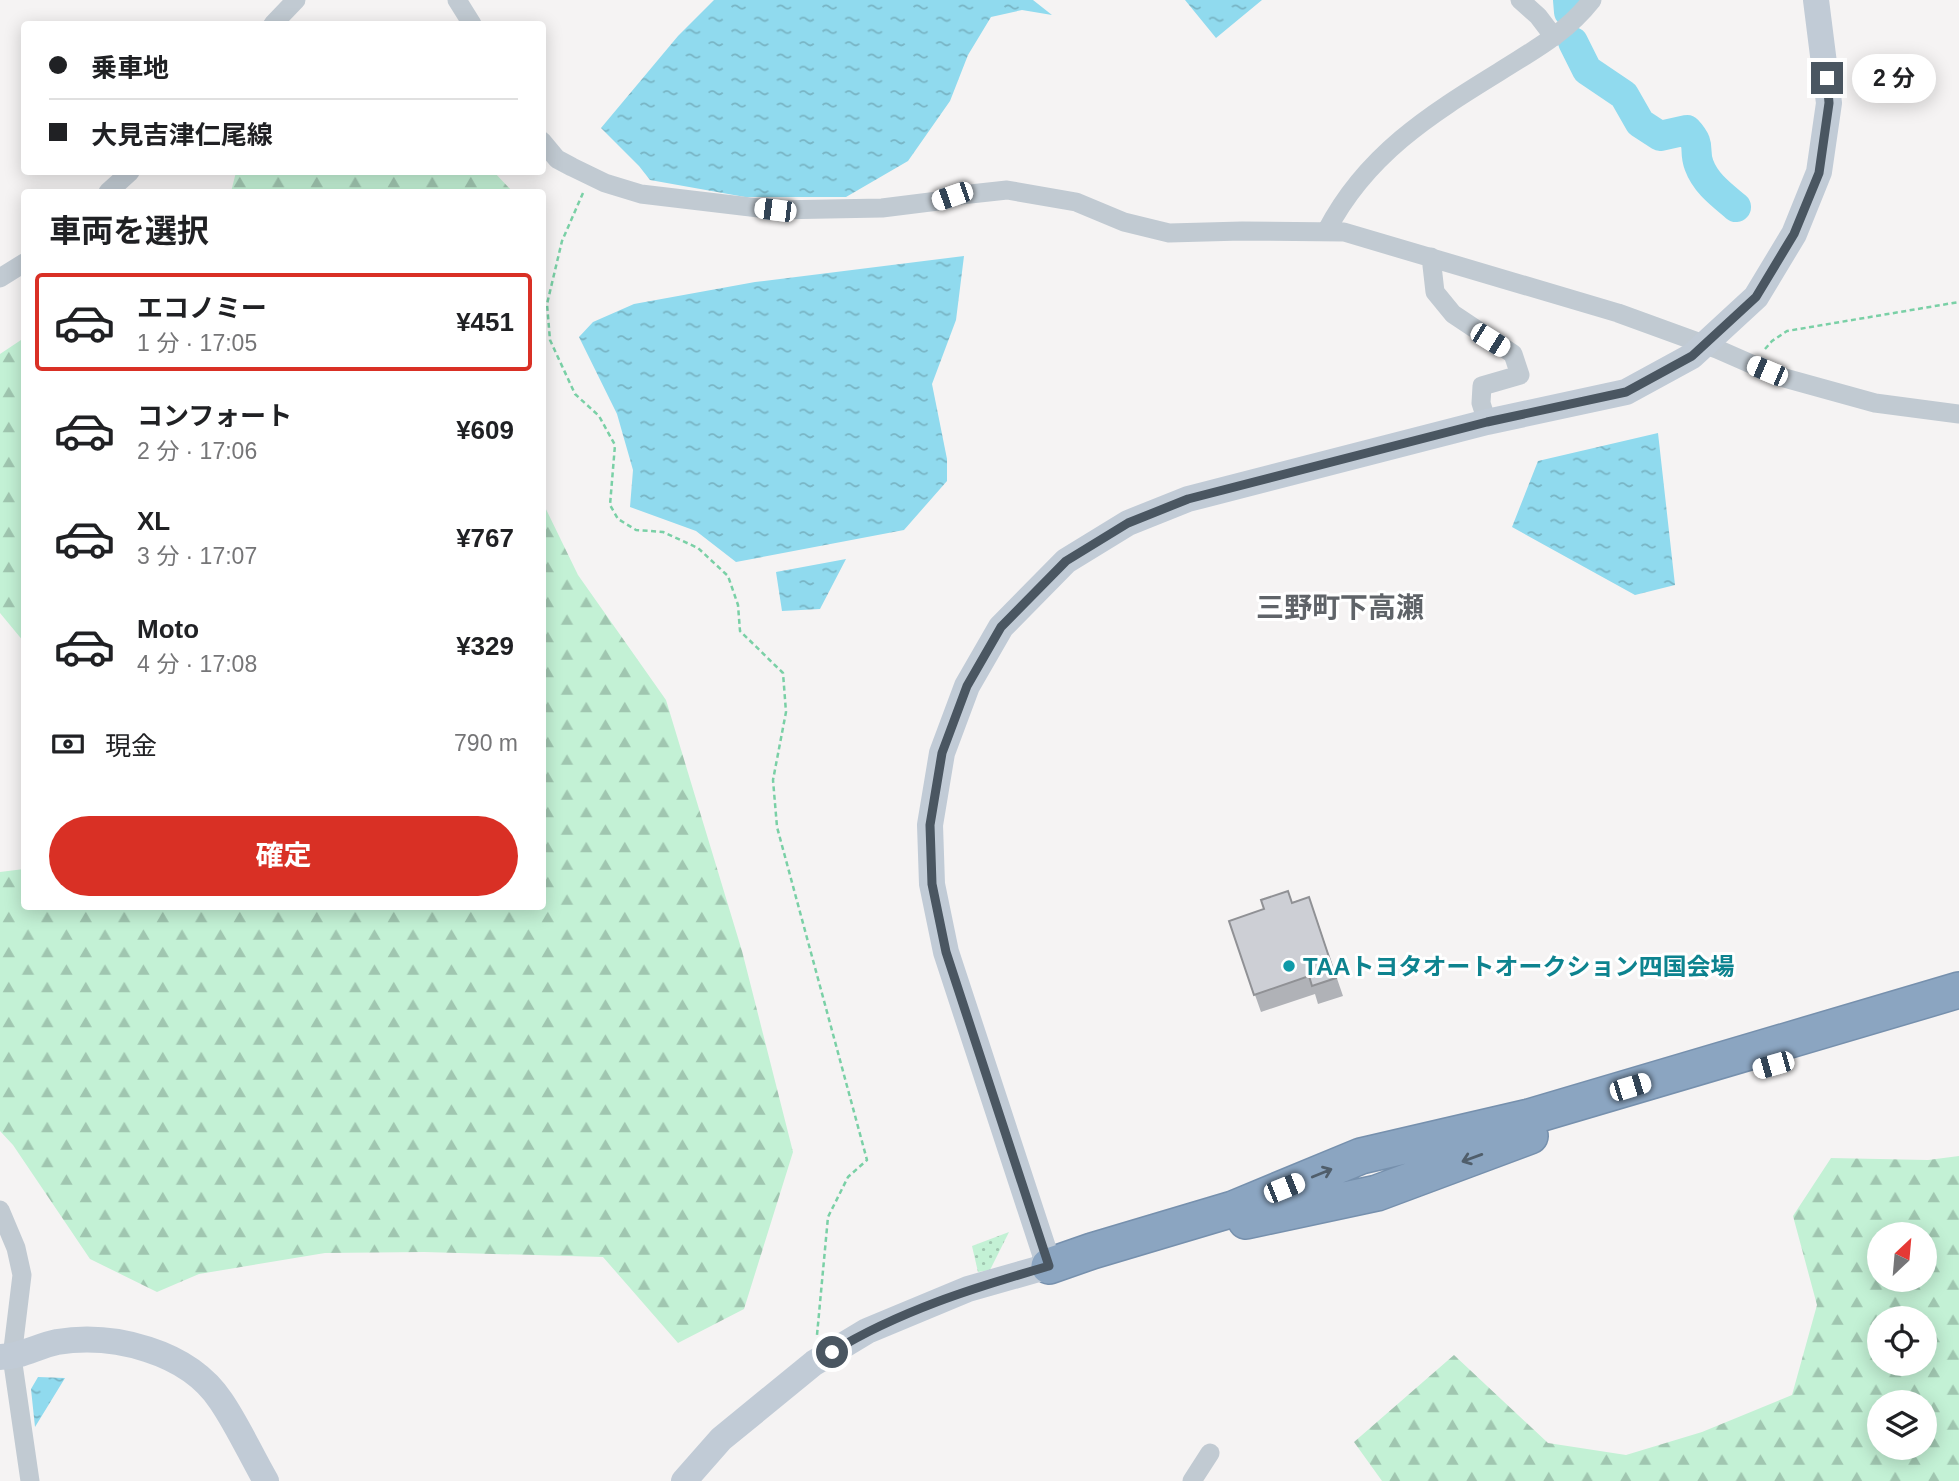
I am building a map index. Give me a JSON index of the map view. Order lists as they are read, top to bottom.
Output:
{
  "districts": ["三野町下高瀬"],
  "places": ["TAAトヨタオートオークション四国会場"],
  "north": "top right",
  "page": {
    "banner": ["乗車地", "大見吉津仁尾線"],
    "bubble": "2 分",
    "heading": "車両を選択",
    "list": [
      {
        "name": "エコノミー",
        "note": "1 分 · 17:05",
        "value": "¥451"
      },
      {
        "name": "コンフォート",
        "note": "2 分 · 17:06",
        "value": "¥609"
      },
      {
        "name": "XL",
        "note": "3 分 · 17:07",
        "value": "¥767"
      },
      {
        "name": "Moto",
        "note": "4 分 · 17:08",
        "value": "¥329"
      }
    ],
    "pay": ["現金", "790 m"],
    "buttons": "確定"
  }
}
